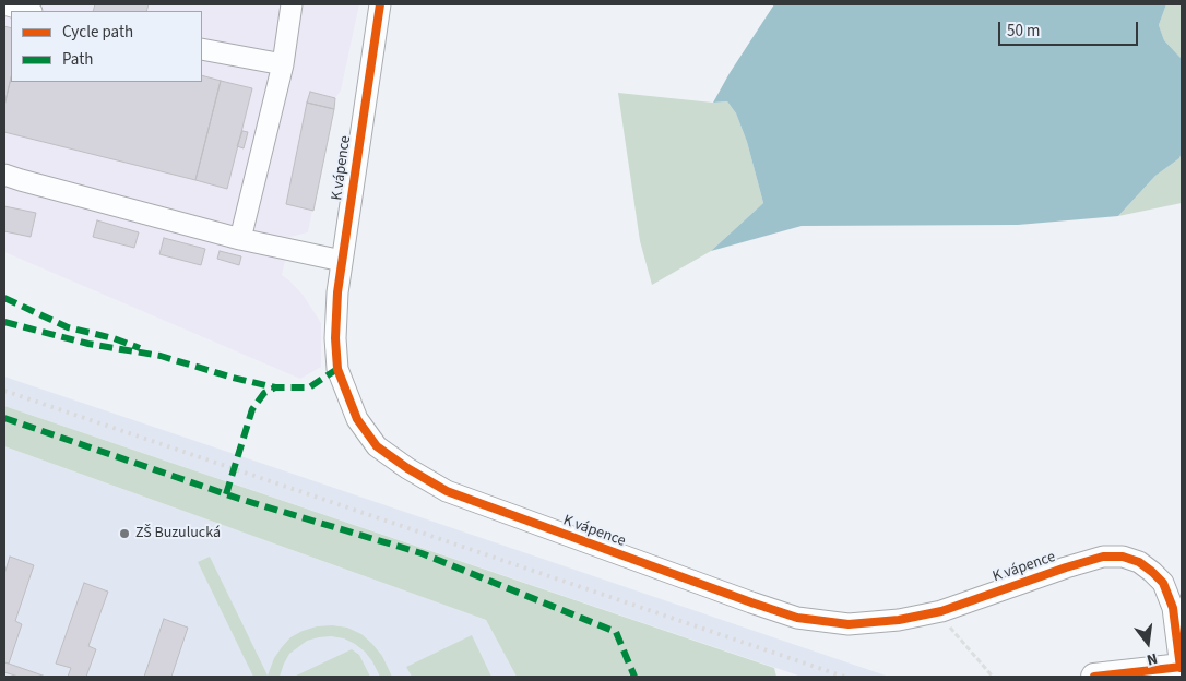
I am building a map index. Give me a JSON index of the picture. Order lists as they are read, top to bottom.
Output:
{
  "streets": {
    "street": ["K vápence"]
  },
  "places": ["ZŠ Buzulucká"],
  "legend": ["Cycle path", "Path"],
  "scale_bar": "50 m",
  "north": "bottom"
}
